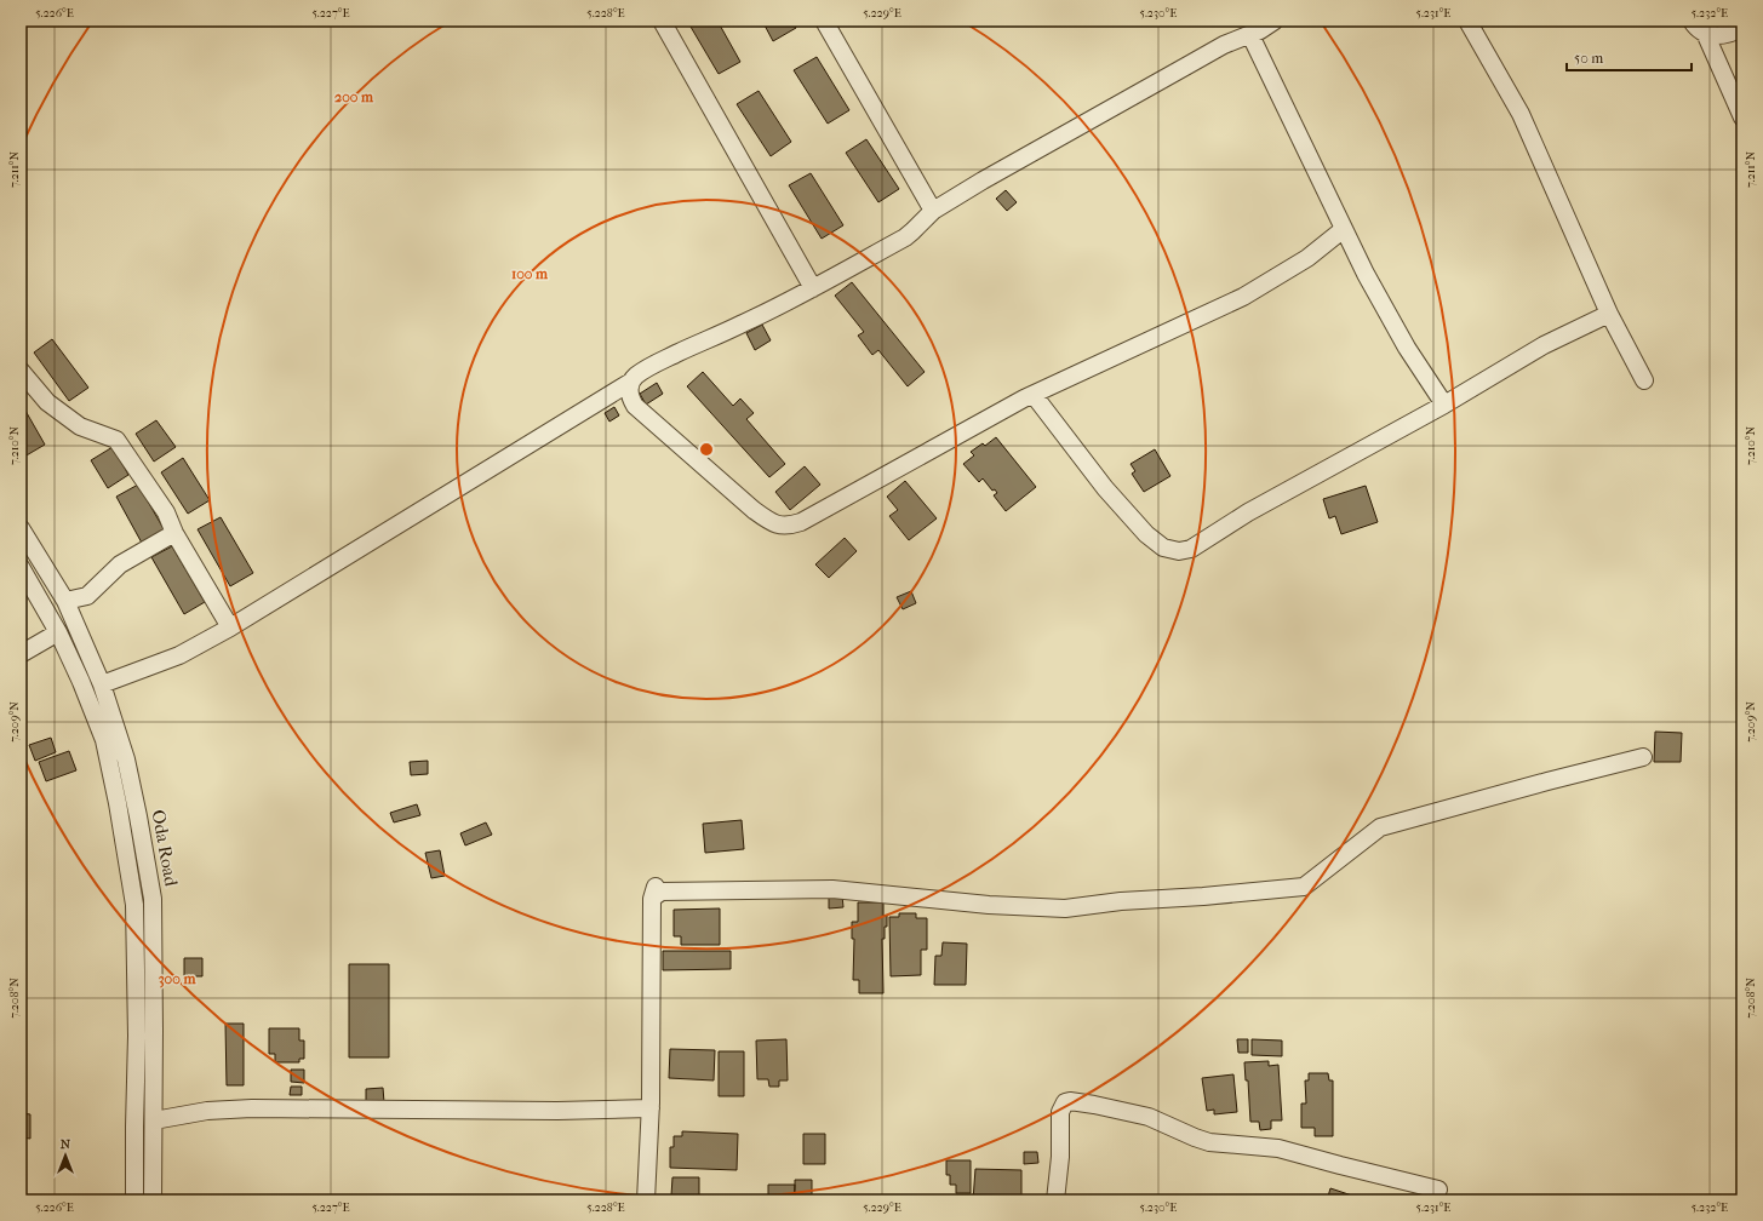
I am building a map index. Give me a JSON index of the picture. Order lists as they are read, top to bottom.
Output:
{
  "streets": {
    "street": ["Oda Road"]
  },
  "scale_bar": "50 m",
  "north": "top",
  "coordinates": [
    "5.226°E",
    "5.227°E",
    "5.228°E",
    "5.229°E",
    "5.230°E",
    "5.231°E",
    "5.232°E",
    "7.211°N",
    "7.210°N",
    "7.209°N",
    "7.208°N"
  ],
  "rings": ["200 m", "100 m", "300 m"]
}
